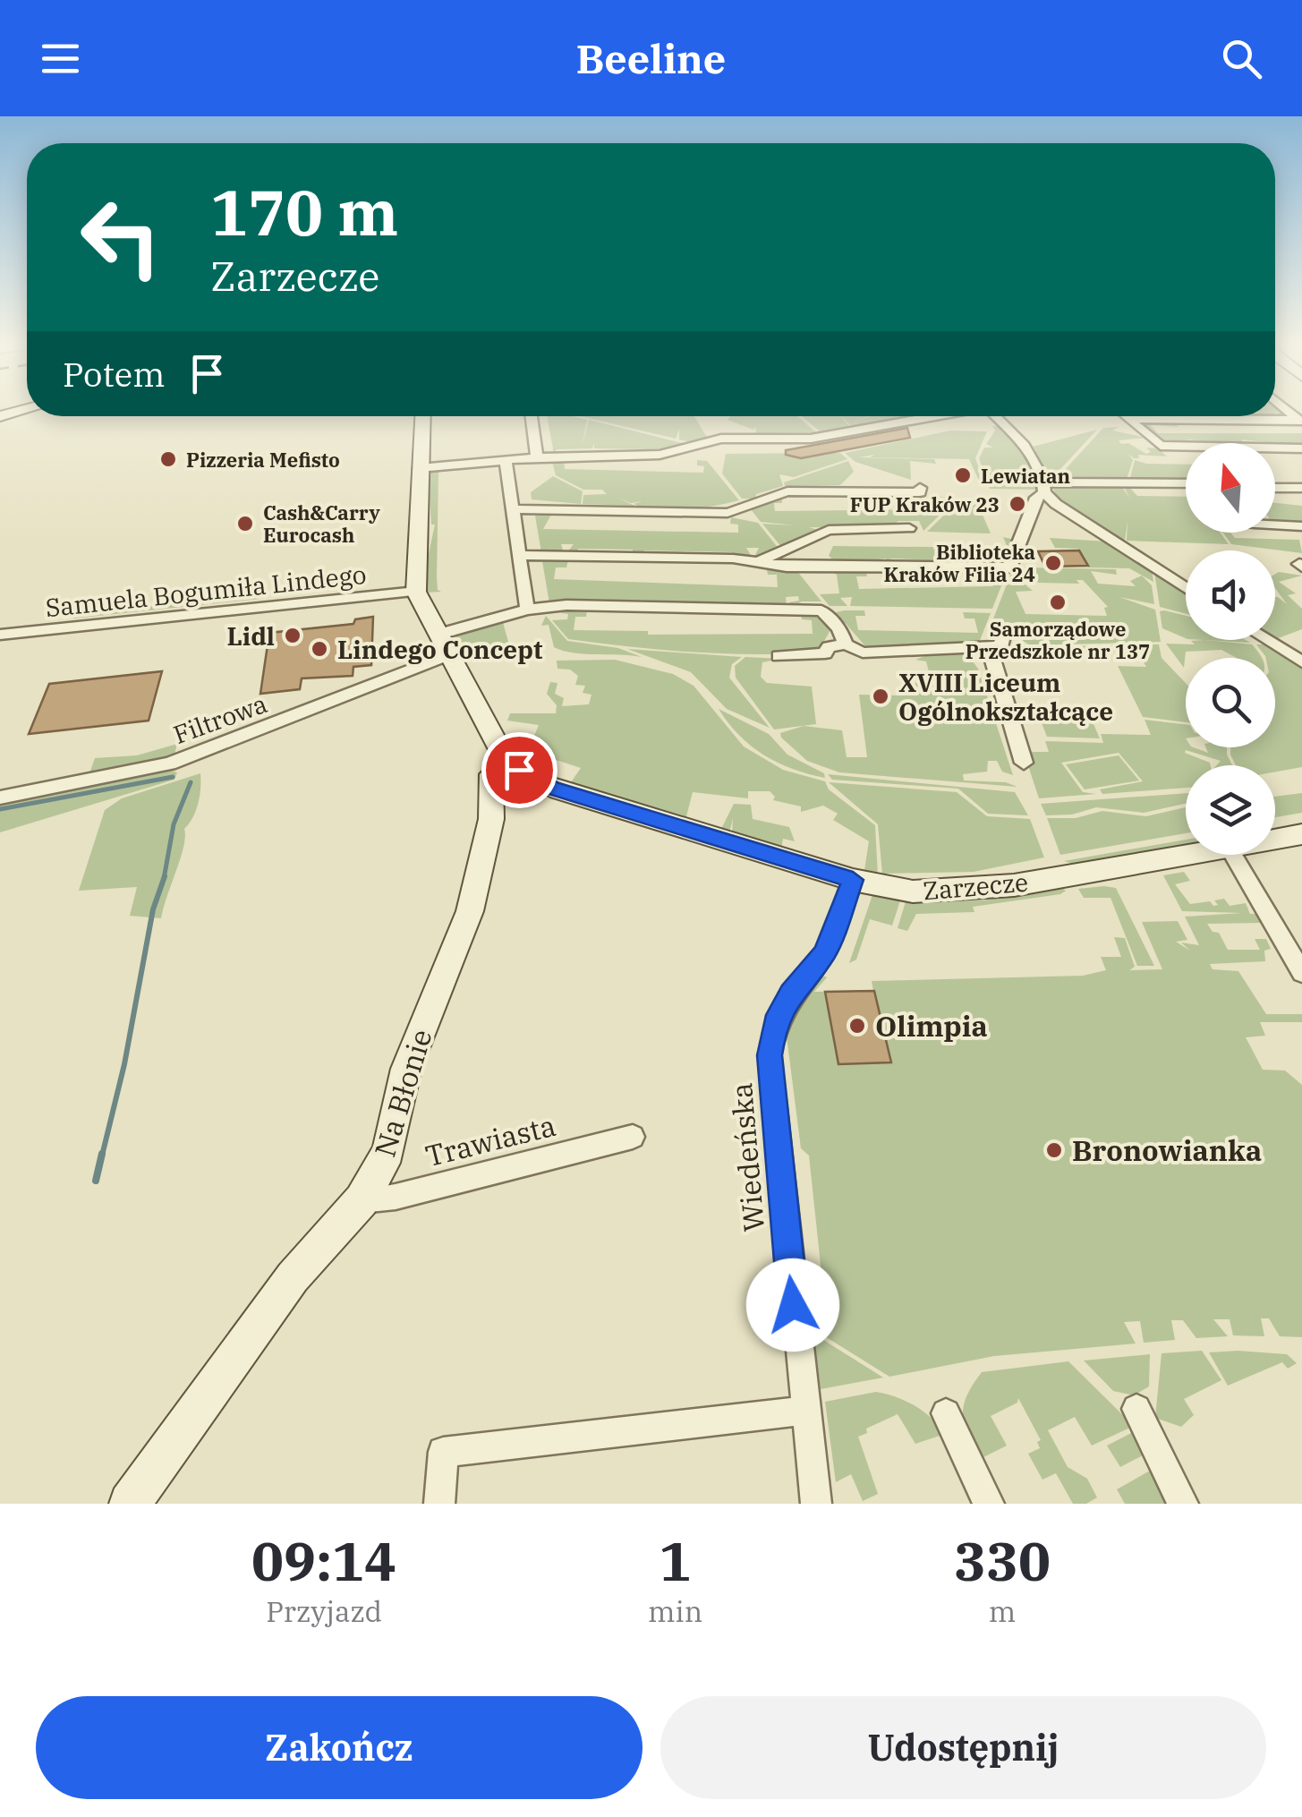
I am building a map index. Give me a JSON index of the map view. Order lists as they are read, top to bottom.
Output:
{
  "streets": {
    "street": [
      "Samuela Bogumiła Lindego",
      "Filtrowa",
      "Zarzecze",
      "Na Błonie",
      "Trawiasta",
      "Wiedeńska"
    ]
  },
  "crossings": [
    ["Zarzecze", "Na Błonie"],
    ["Zarzecze", "Wiedeńska"],
    ["Na Błonie", "Trawiasta"]
  ],
  "places": [
    "Pizzeria Mefisto",
    "Lewiatan",
    "FUP Kraków 23",
    "Cash&Carry Eurocash",
    "Biblioteka Kraków Filia 24",
    "Samorządowe Przedszkole nr 137",
    "Lidl",
    "Lindego Concept",
    "XVIII Liceum Ogólnokształcące",
    "Olimpia",
    "Bronowianka"
  ],
  "north": "top",
  "page": {
    "header": "Beeline",
    "turn": ["170 m", "Zarzecze"],
    "then": "Potem",
    "eta": [
      "09:14",
      "Przyjazd",
      "1",
      "min",
      "330",
      "m"
    ],
    "buttons": ["Zakończ", "Udostępnij"]
  }
}
